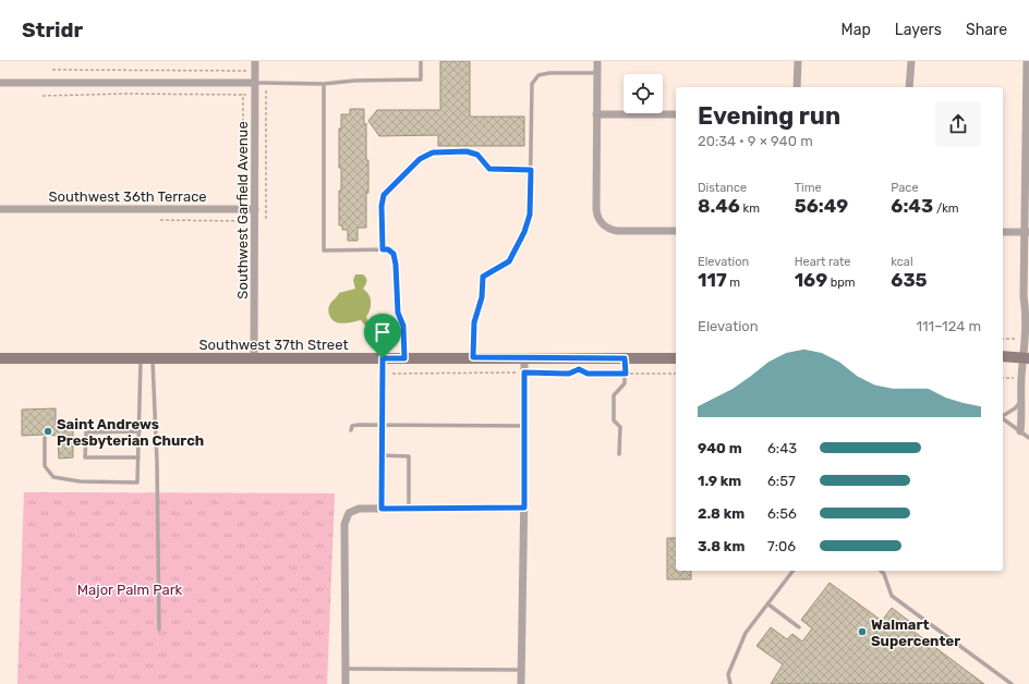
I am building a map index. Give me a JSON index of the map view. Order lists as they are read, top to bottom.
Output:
{
  "streets": {
    "main road": ["Southwest 37th Street"],
    "street": ["Southwest 36th Terrace", "Southwest Garfield Avenue"]
  },
  "crossings": [
    ["Southwest 36th Terrace", "Southwest Garfield Avenue"],
    ["Southwest Garfield Avenue", "Southwest 37th Street"]
  ],
  "parks": ["Major Palm Park"],
  "places": ["Saint Andrews Presbyterian Church", "Walmart Supercenter"],
  "page": {
    "header": "Stridr",
    "nav": ["Map", "Layers", "Share"],
    "heading": ["Evening run", "20:34 · 9 × 940 m"],
    "stats": [
      ["Distance", "8.46 km"],
      ["Time", "56:49"],
      ["Pace", "6:43 /km"],
      ["Elevation", "117 m"],
      ["Heart rate", "169 bpm"],
      ["kcal", "635"]
    ],
    "chart": ["Elevation", "111–124 m"],
    "list": [
      {
        "name": "940 m",
        "note": "6:43"
      },
      {
        "name": "1.9 km",
        "note": "6:57"
      },
      {
        "name": "2.8 km",
        "note": "6:56"
      },
      {
        "name": "3.8 km",
        "note": "7:06"
      }
    ]
  }
}
